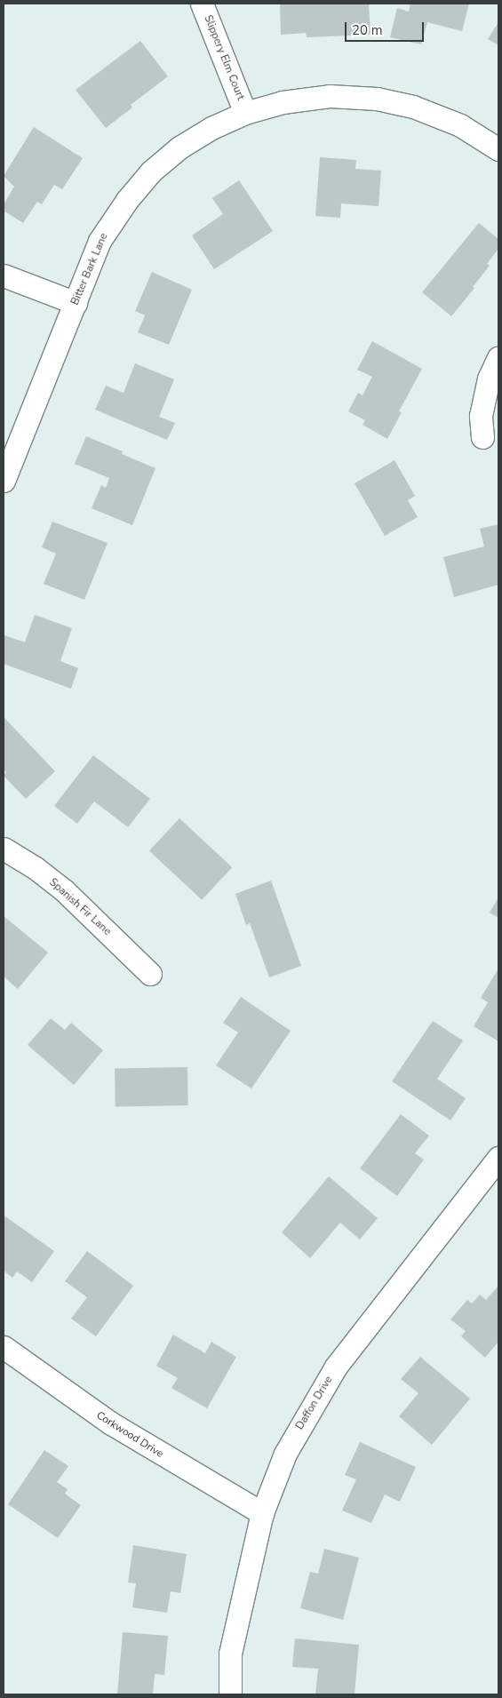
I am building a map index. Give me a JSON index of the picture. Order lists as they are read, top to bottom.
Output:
{
  "streets": {
    "street": [
      "Slippery Elm Court",
      "Bitter Bark Lane",
      "Spanish Fir Lane",
      "Daffon Drive",
      "Corkwood Drive"
    ]
  },
  "crossings": [
    ["Slippery Elm Court", "Bitter Bark Lane"],
    ["Daffon Drive", "Corkwood Drive"]
  ],
  "scale_bar": "20 m"
}
